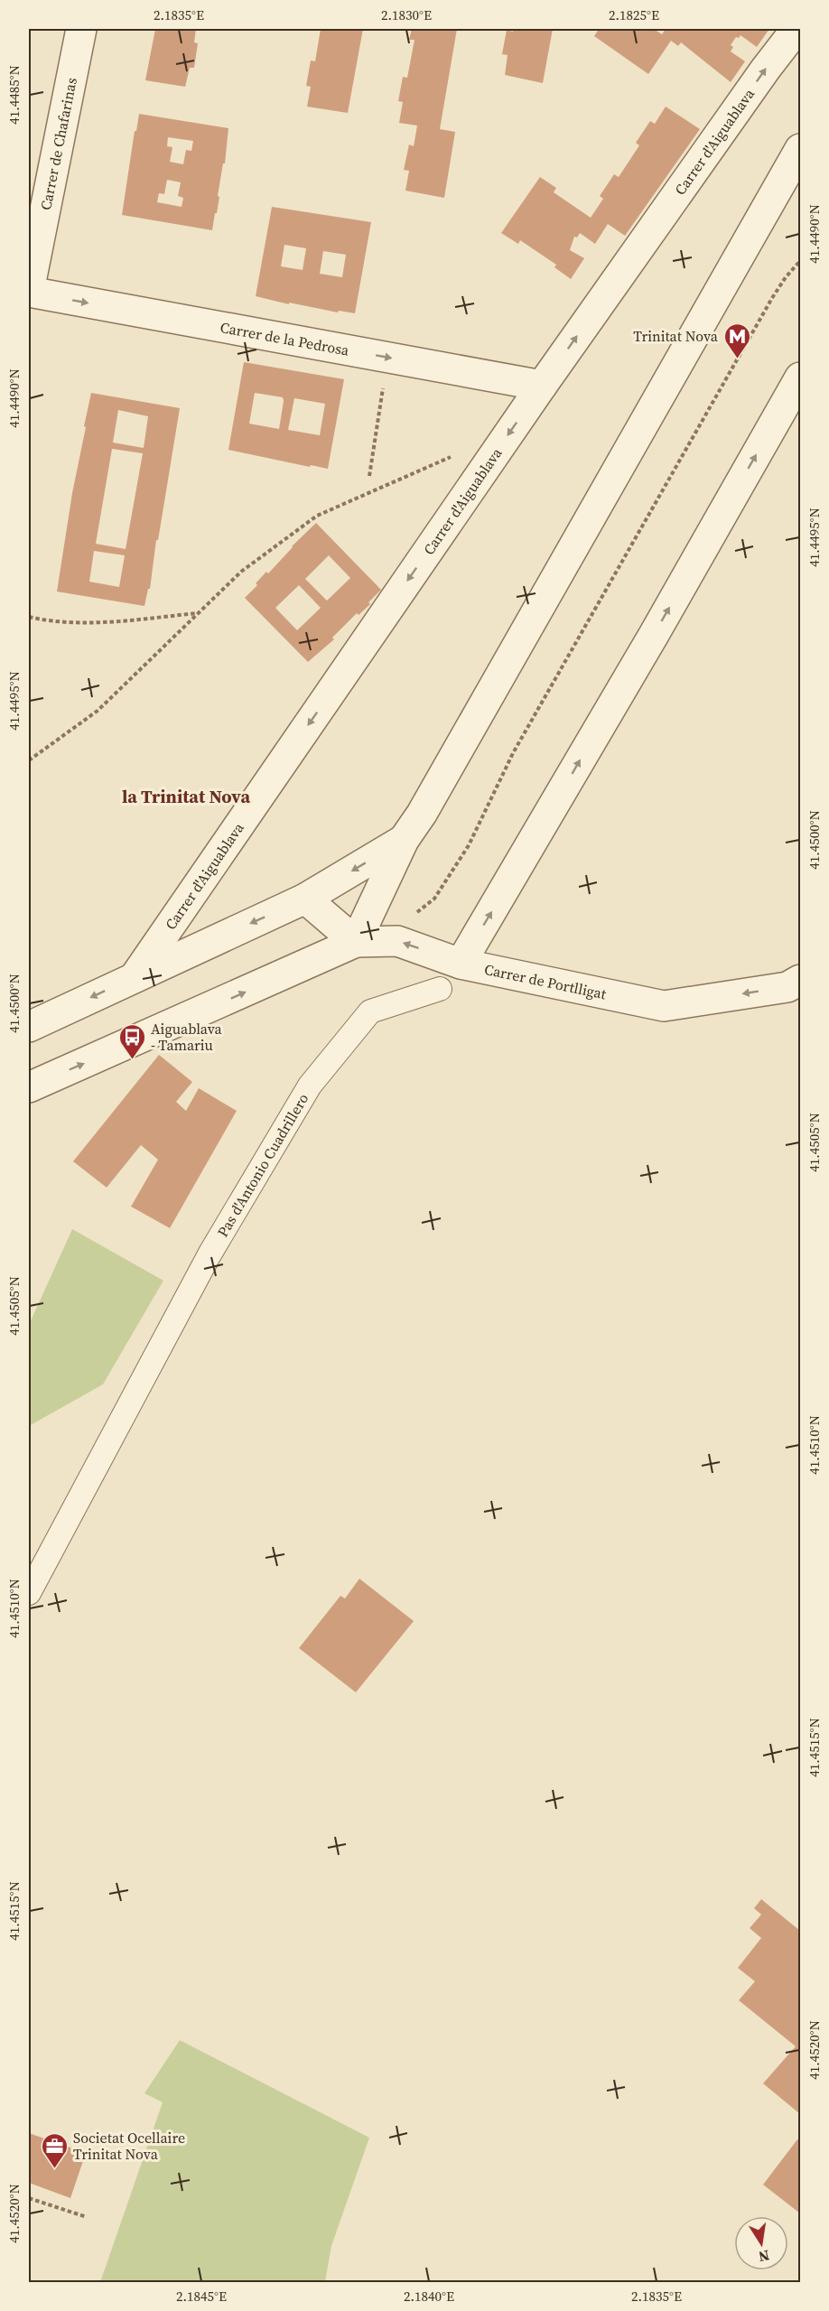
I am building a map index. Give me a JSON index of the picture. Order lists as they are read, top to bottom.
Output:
{
  "streets": {
    "street": [
      "Carrer d'Aiguablava",
      "Carrer de Chafarinas",
      "Carrer de la Pedrosa",
      "Carrer de Portlligat",
      "Pas d'Antonio Cuadrillero"
    ]
  },
  "crossings": [
    ["Carrer d'Aiguablava", "Carrer de la Pedrosa"],
    ["Carrer de Chafarinas", "Carrer de la Pedrosa"]
  ],
  "one_way": ["Carrer de la Pedrosa", "Carrer de Portlligat"],
  "districts": ["la Trinitat Nova"],
  "places": {
    "metro station": ["Trinitat Nova"],
    "bus stop": ["Aiguablava - Tamariu"],
    "office": ["Societat Ocellaire Trinitat Nova"]
  },
  "north": "bottom",
  "coordinates": [
    "2.1835°E",
    "2.1830°E",
    "2.1825°E",
    "41.4485°N",
    "41.4490°N",
    "41.4495°N",
    "41.4500°N",
    "41.4505°N",
    "41.4510°N",
    "41.4515°N",
    "41.4520°N",
    "2.1845°E",
    "2.1840°E"
  ]
}
